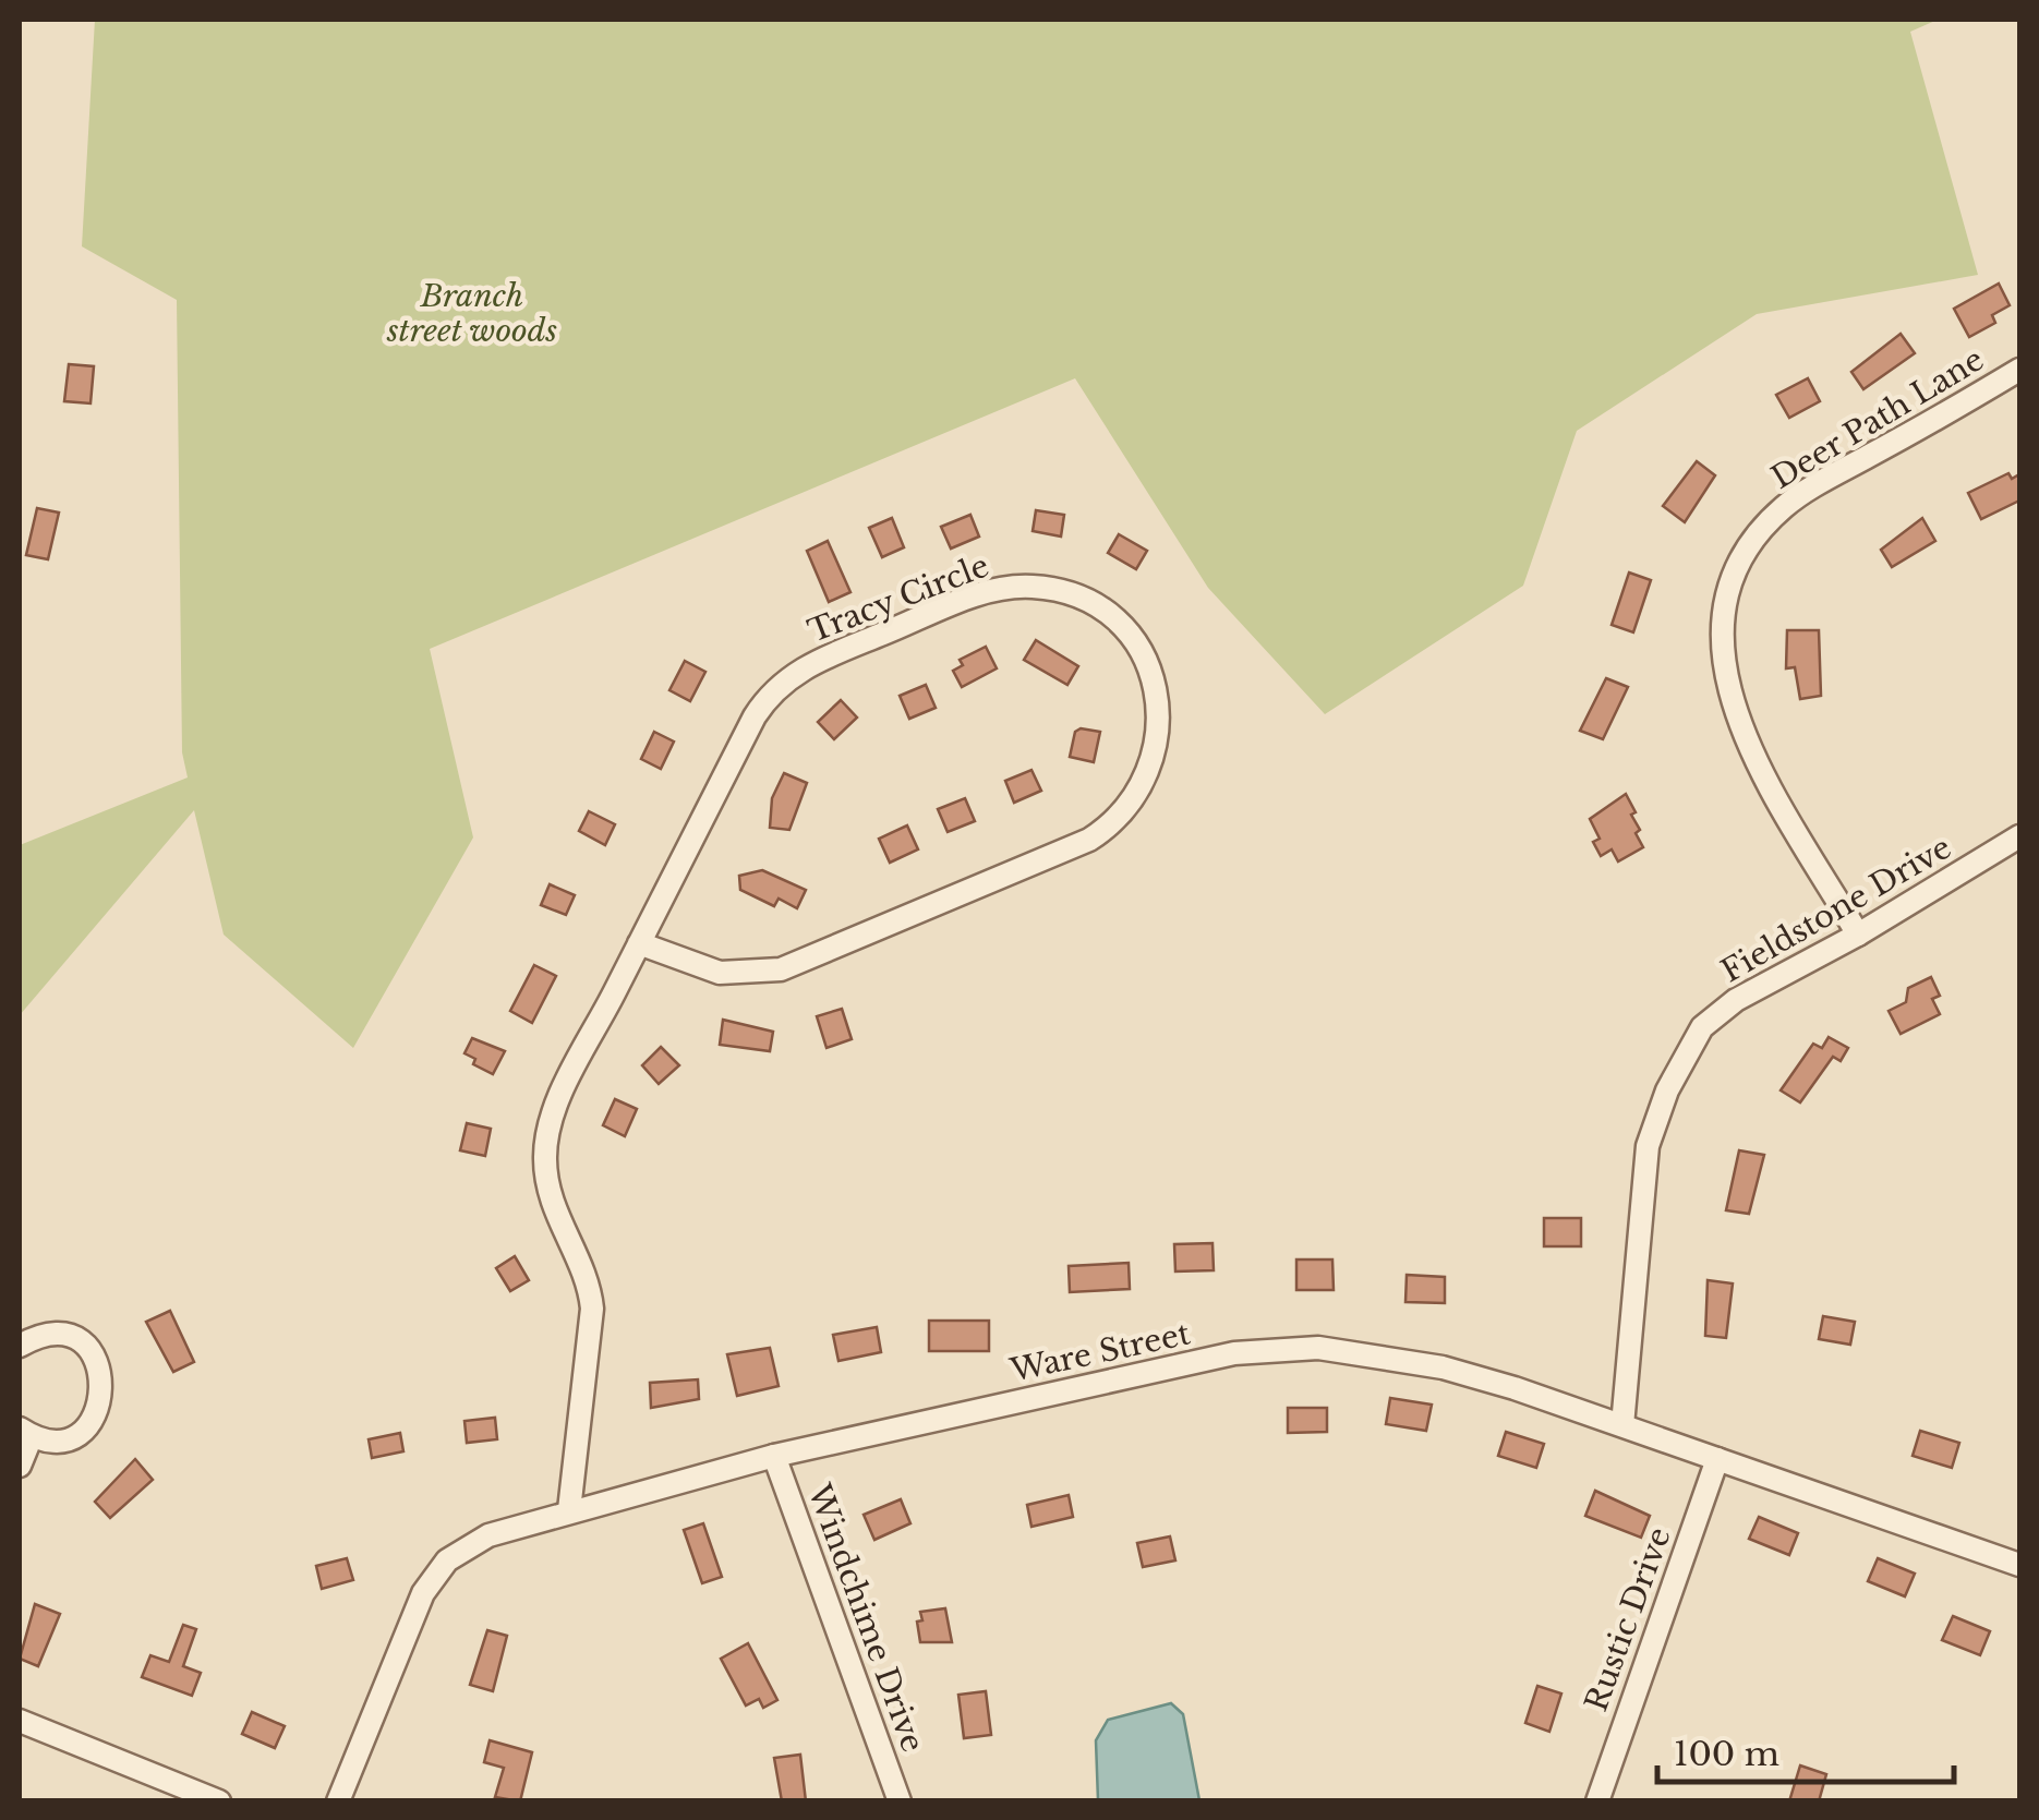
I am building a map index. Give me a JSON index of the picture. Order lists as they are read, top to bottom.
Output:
{
  "streets": {
    "street": [
      "Deer Path Lane",
      "Tracy Circle",
      "Fieldstone Drive",
      "Ware Street",
      "Windchime Drive",
      "Rustic Drive"
    ]
  },
  "crossings": [
    ["Deer Path Lane", "Fieldstone Drive"],
    ["Tracy Circle", "Ware Street"],
    ["Fieldstone Drive", "Ware Street"],
    ["Ware Street", "Windchime Drive"],
    ["Ware Street", "Rustic Drive"]
  ],
  "parks": ["Branch street woods"],
  "scale_bar": "100 m"
}
